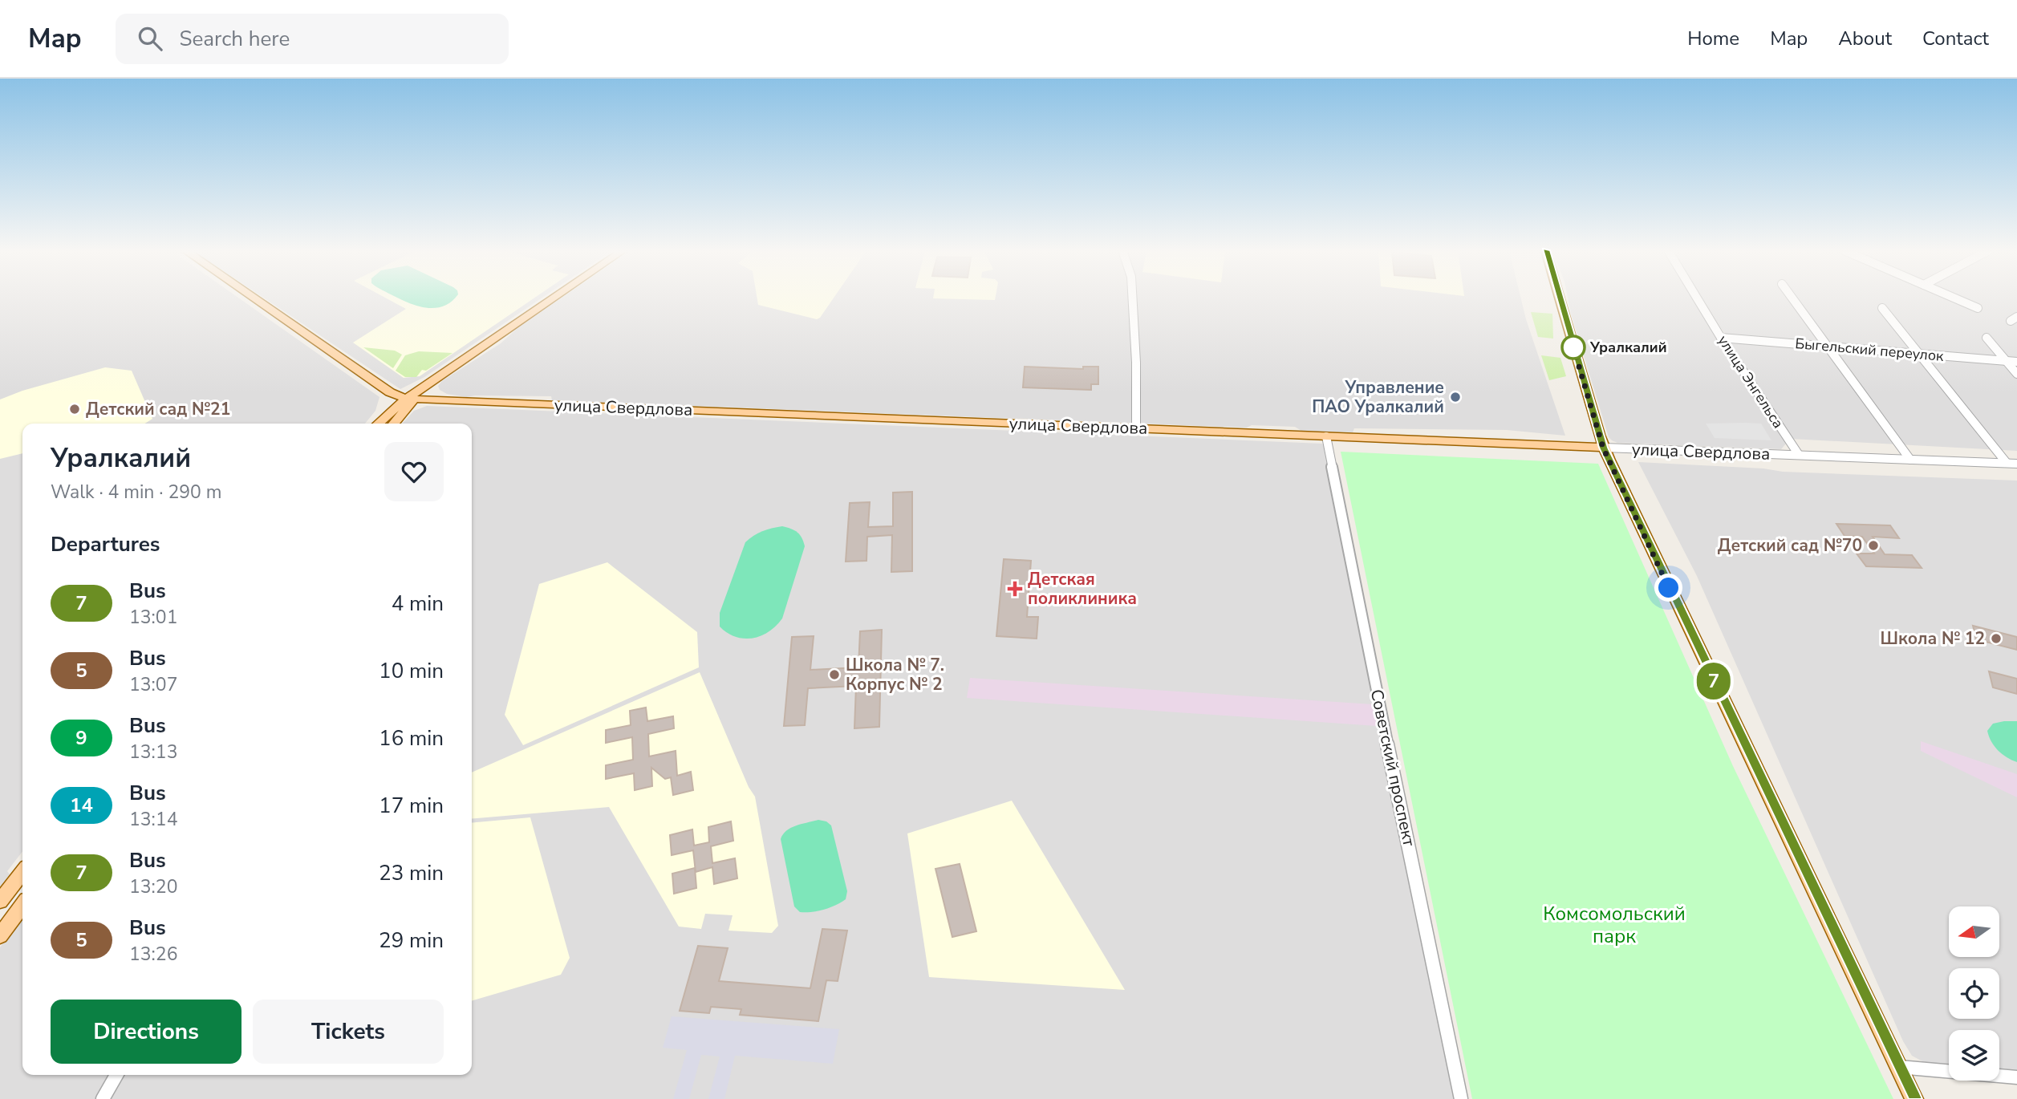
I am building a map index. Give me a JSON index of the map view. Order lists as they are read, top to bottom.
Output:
{
  "streets": {
    "main road": ["улица Свердлова"],
    "street": ["Быгельский переулок", "улица Энгельса", "Советский проспект"]
  },
  "crossings": [
    ["Быгельский переулок", "улица Энгельса"],
    ["улица Энгельса", "улица Свердлова"],
    ["улица Свердлова", "Советский проспект"]
  ],
  "parks": ["Комсомольский парк"],
  "places": {
    "other": [
      "Уралкалий",
      "Управление ПАО Уралкалий",
      "Детский сад №21",
      "Детский сад №70",
      "Школа № 12",
      "Школа № 7. Корпус № 2"
    ],
    "health": ["Детская поликлиника"]
  },
  "lines": ["bus line 7"],
  "north": "left",
  "page": {
    "header": "Map",
    "search": "Search here",
    "nav": [
      "Home",
      "Map",
      "About",
      "Contact"
    ],
    "on_map": "7",
    "heading": [
      ["Уралкалий", "Walk · 4 min · 290 m"],
      "Departures"
    ],
    "list": [
      {
        "mark": "7",
        "name": "Bus",
        "note": "13:01",
        "value": "4 min"
      },
      {
        "mark": "5",
        "name": "Bus",
        "note": "13:07",
        "value": "10 min"
      },
      {
        "mark": "9",
        "name": "Bus",
        "note": "13:13",
        "value": "16 min"
      },
      {
        "mark": "14",
        "name": "Bus",
        "note": "13:14",
        "value": "17 min"
      },
      {
        "mark": "7",
        "name": "Bus",
        "note": "13:20",
        "value": "23 min"
      },
      {
        "mark": "5",
        "name": "Bus",
        "note": "13:26",
        "value": "29 min"
      }
    ],
    "buttons": ["Directions", "Tickets"]
  }
}
